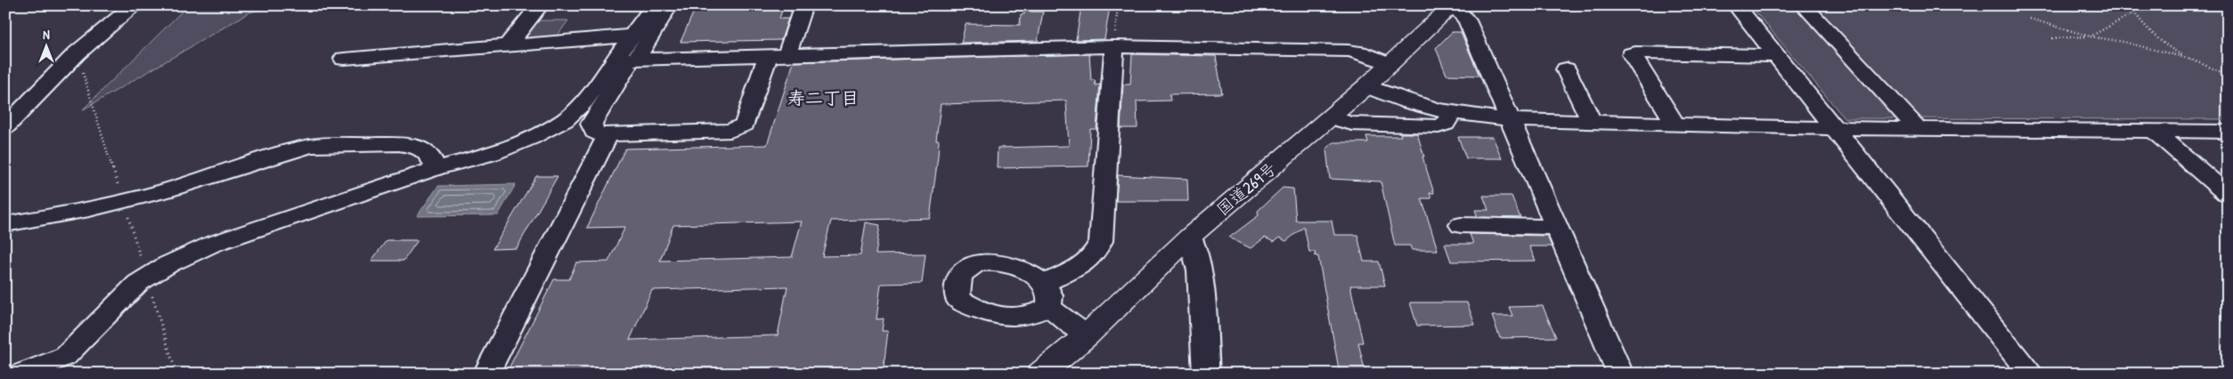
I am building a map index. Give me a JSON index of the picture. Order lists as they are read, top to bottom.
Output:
{
  "streets": {
    "highway": ["国道269号"]
  },
  "districts": ["寿二丁目"],
  "north": "top"
}
